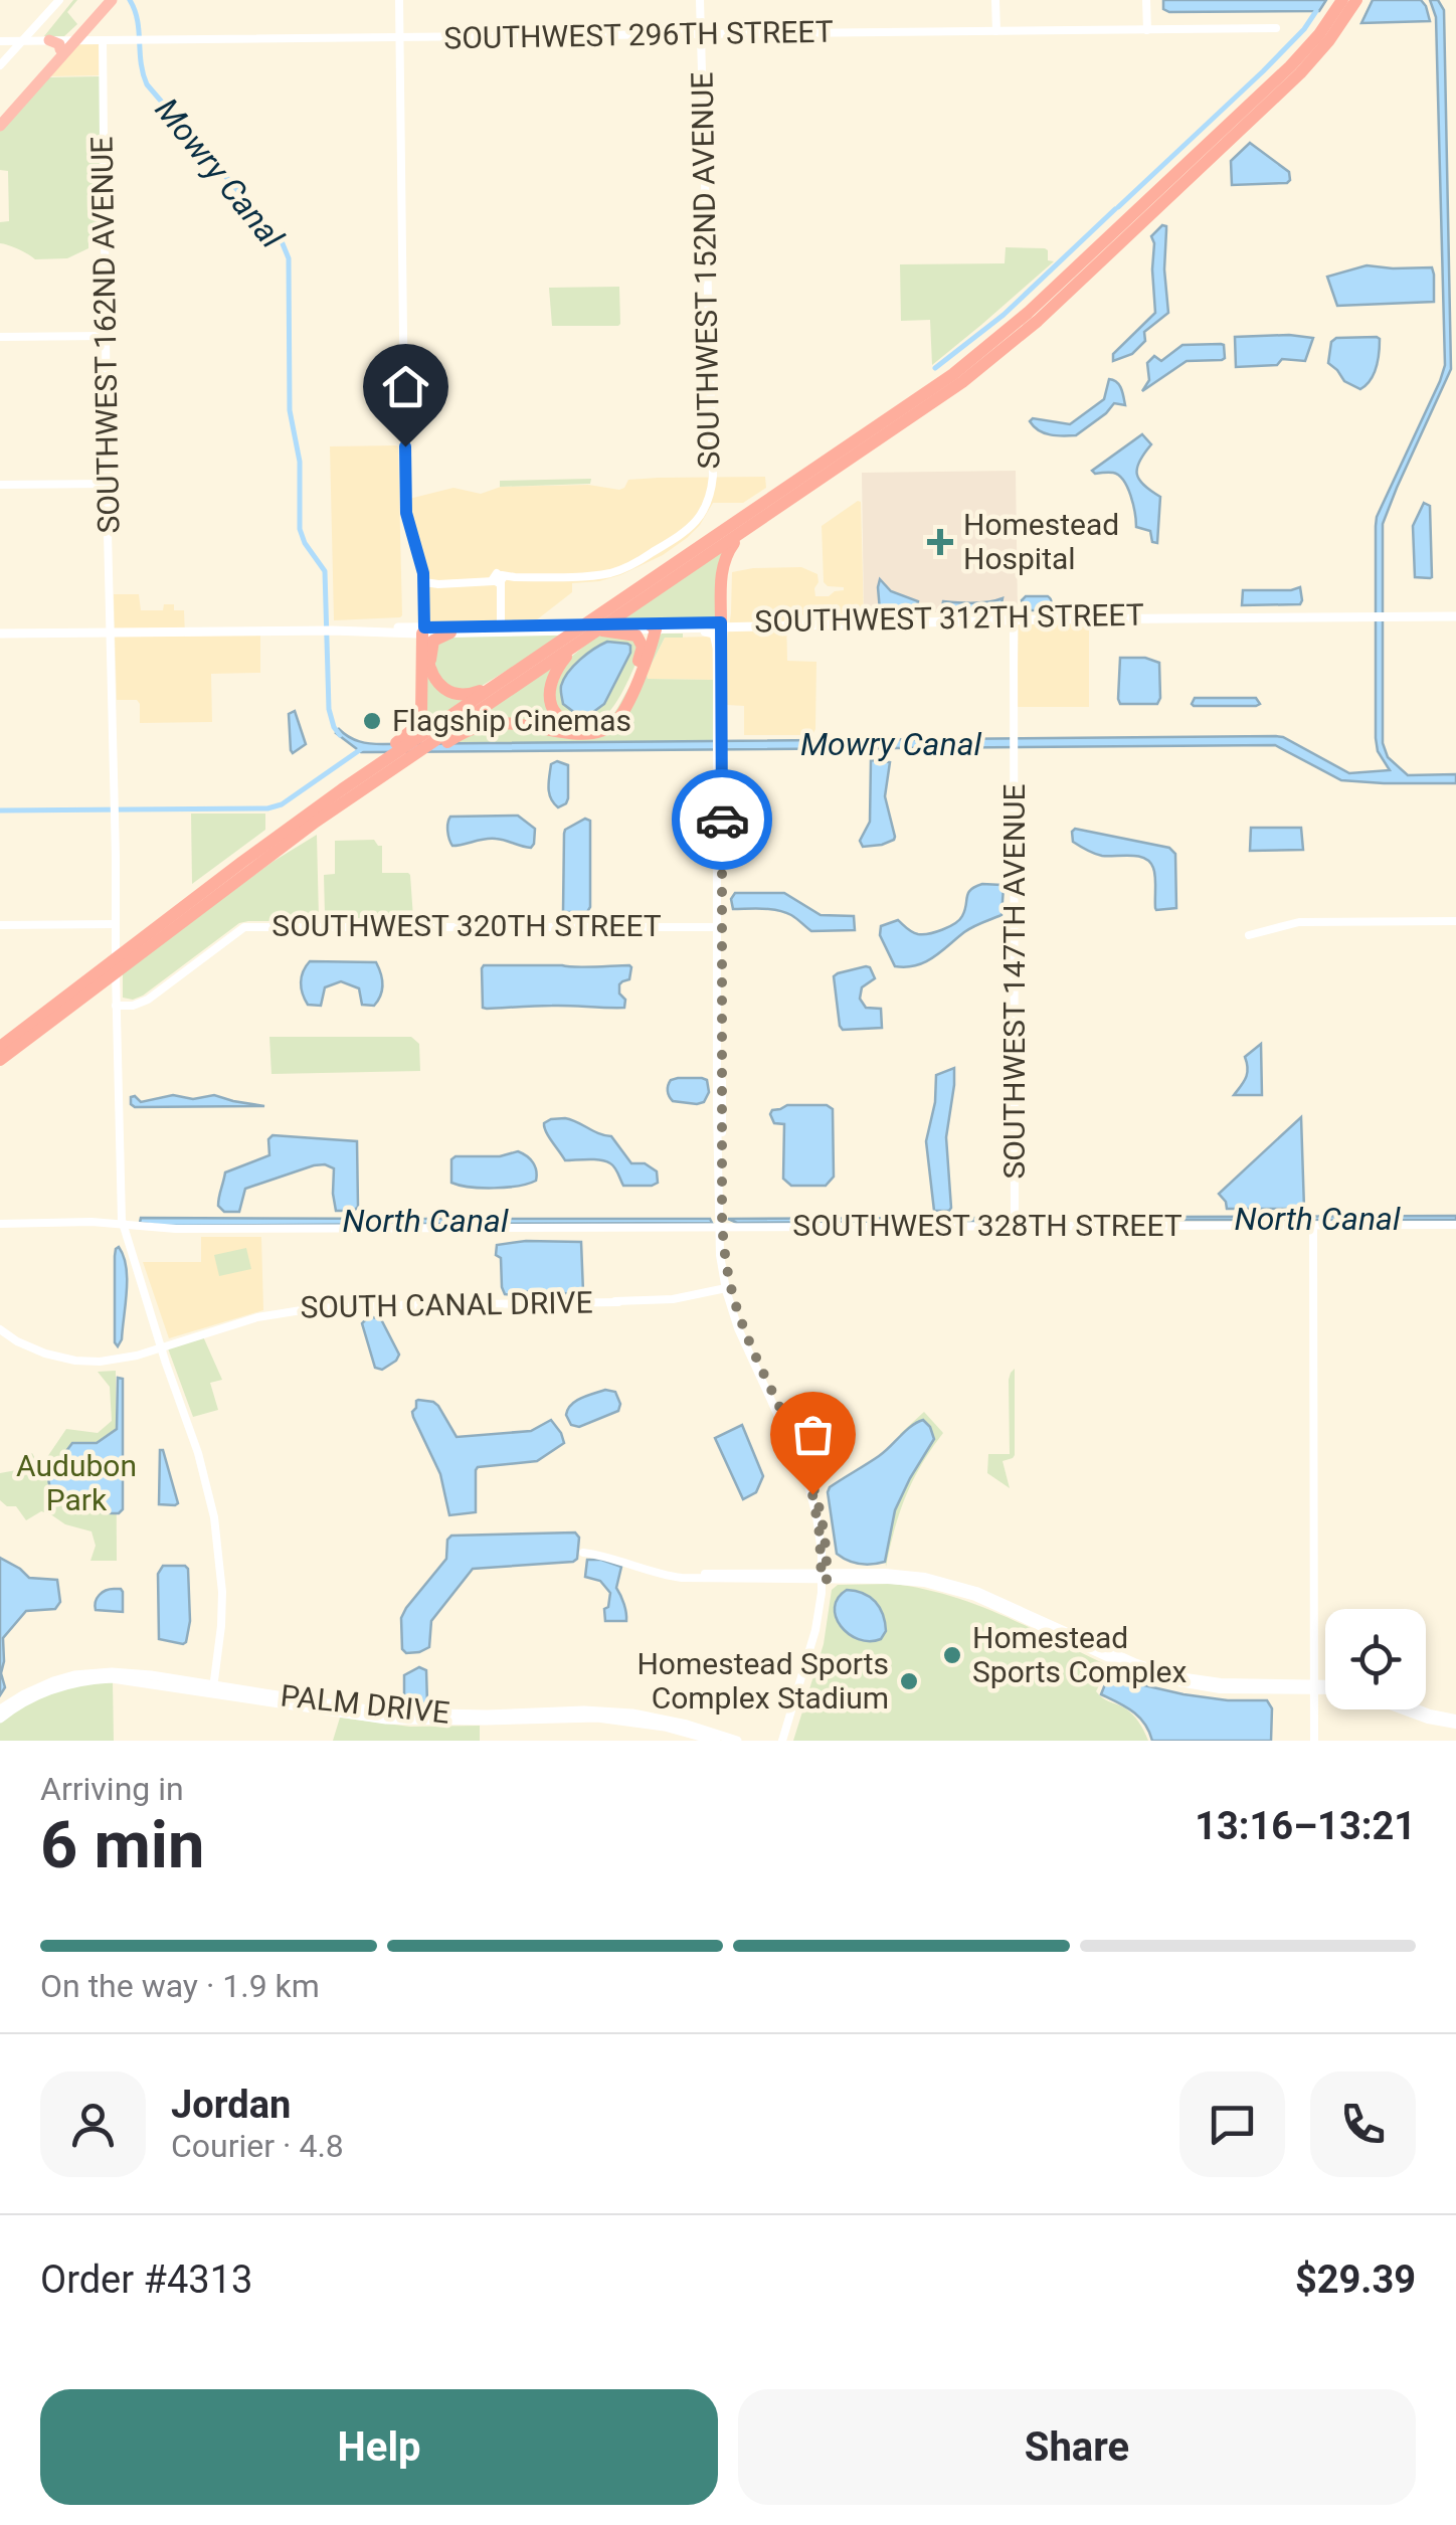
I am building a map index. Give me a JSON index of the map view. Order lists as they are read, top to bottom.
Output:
{
  "streets": {
    "main road": ["SOUTHWEST 312TH STREET", "PALM DRIVE"],
    "street": [
      "SOUTHWEST 296TH STREET",
      "SOUTHWEST 152ND AVENUE",
      "SOUTHWEST 162ND AVENUE",
      "SOUTHWEST 320TH STREET",
      "SOUTHWEST 147TH AVENUE",
      "SOUTHWEST 328TH STREET",
      "SOUTH CANAL DRIVE"
    ]
  },
  "crossings": [
    ["SOUTHWEST 296TH STREET", "SOUTHWEST 152ND AVENUE"],
    ["SOUTHWEST 296TH STREET", "SOUTHWEST 162ND AVENUE"],
    ["SOUTHWEST 162ND AVENUE", "SOUTHWEST 320TH STREET"],
    ["SOUTHWEST 162ND AVENUE", "SOUTHWEST 328TH STREET"],
    ["SOUTHWEST 162ND AVENUE", "SOUTH CANAL DRIVE"],
    ["SOUTHWEST 312TH STREET", "SOUTHWEST 147TH AVENUE"],
    ["SOUTHWEST 147TH AVENUE", "SOUTHWEST 328TH STREET"]
  ],
  "water": ["Mowry Canal", "North Canal"],
  "parks": ["Audubon Park"],
  "places": {
    "health": ["Homestead Hospital"],
    "other": ["Flagship Cinemas", "Homestead Sports Complex", "Homestead Sports Complex Stadium"]
  },
  "page": {
    "heading": ["6 min", "Arriving in", "13:16–13:21"],
    "panel": [
      "Jordan",
      "Courier · 4.8",
      "Order #4313",
      "$29.39"
    ],
    "bar": "On the way · 1.9 km",
    "buttons": ["Help", "Share"]
  }
}
